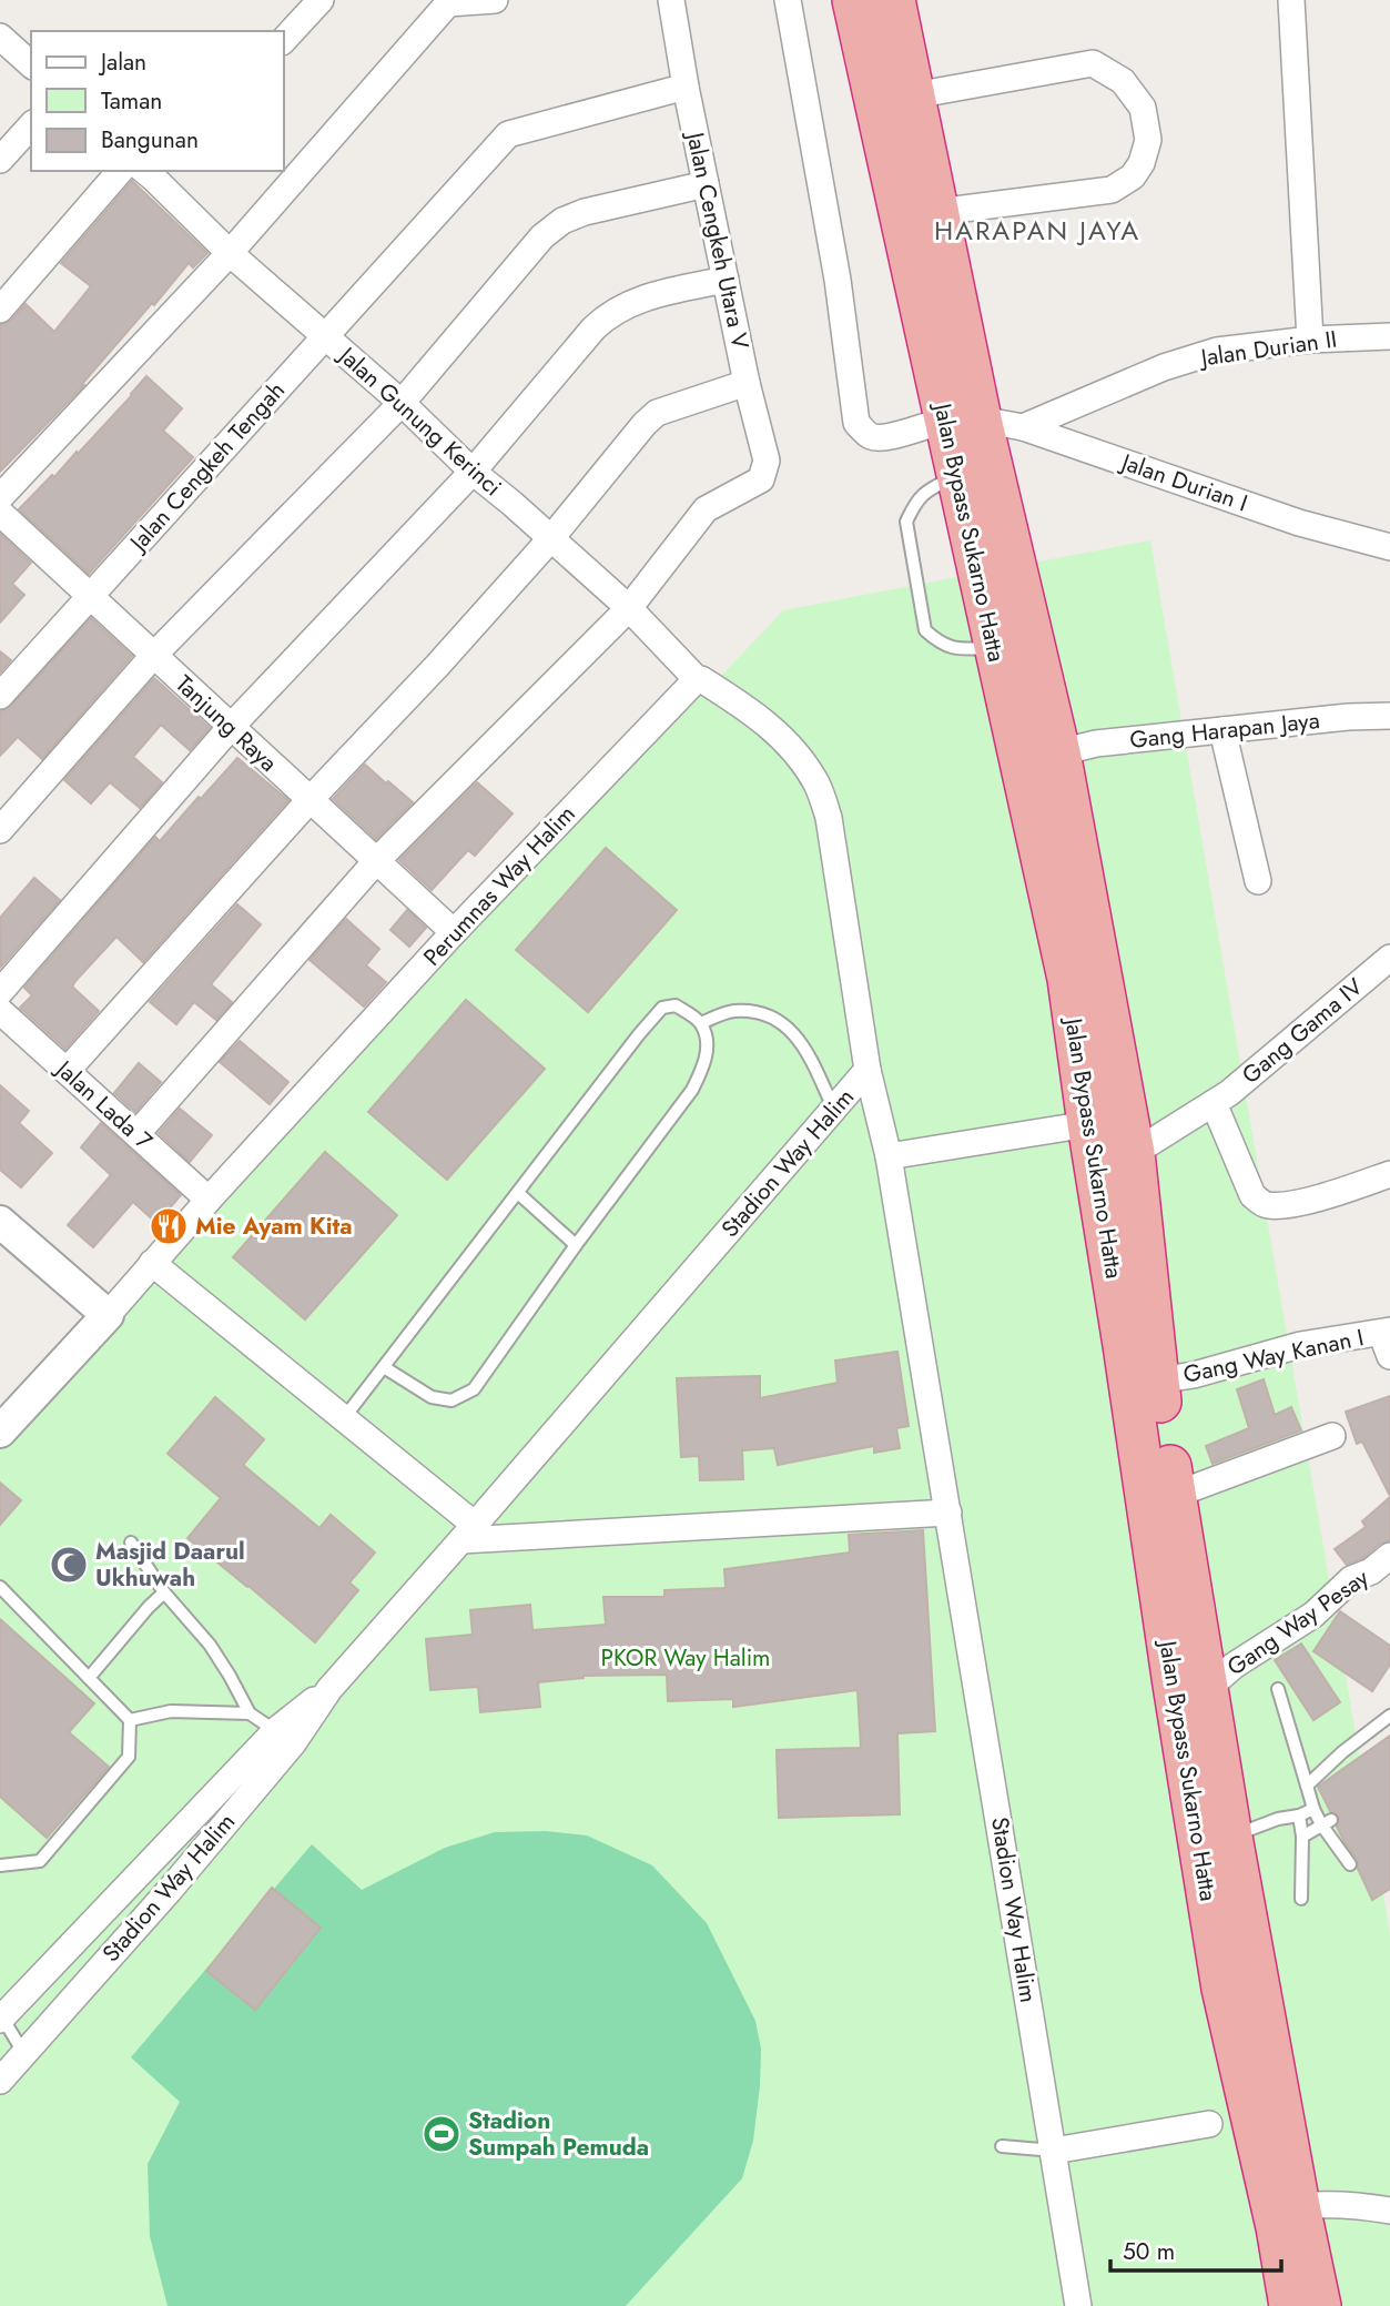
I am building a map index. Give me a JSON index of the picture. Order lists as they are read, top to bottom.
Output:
{
  "streets": {
    "highway": ["Jalan Bypass Sukarno Hatta"],
    "street": [
      "Jalan Cengkeh Utara V",
      "Jalan Durian II",
      "Jalan Gunung Kerinci",
      "Jalan Cengkeh Tengah",
      "Jalan Durian I",
      "Tanjung Raya",
      "Gang Harapan Jaya",
      "Perumnas Way Halim",
      "Gang Gama IV",
      "Jalan Lada 7",
      "Stadion Way Halim",
      "Gang Way Kanan I",
      "Gang Way Pesay"
    ]
  },
  "crossings": [
    ["Jalan Cengkeh Utara V", "Jalan Gunung Kerinci"],
    ["Jalan Cengkeh Utara V", "Jalan Cengkeh Tengah"],
    ["Jalan Durian II", "Jalan Durian I"],
    ["Jalan Gunung Kerinci", "Jalan Cengkeh Tengah"],
    ["Jalan Gunung Kerinci", "Perumnas Way Halim"],
    ["Jalan Cengkeh Tengah", "Tanjung Raya"],
    ["Jalan Durian I", "Jalan Bypass Sukarno Hatta"],
    ["Jalan Bypass Sukarno Hatta", "Gang Harapan Jaya"],
    ["Jalan Bypass Sukarno Hatta", "Gang Gama IV"],
    ["Jalan Bypass Sukarno Hatta", "Gang Way Kanan I"],
    ["Jalan Bypass Sukarno Hatta", "Gang Way Pesay"],
    ["Tanjung Raya", "Perumnas Way Halim"],
    ["Perumnas Way Halim", "Jalan Lada 7"]
  ],
  "districts": ["HARAPAN JAYA"],
  "parks": ["PKOR Way Halim"],
  "places": {
    "restaurant": ["Mie Ayam Kita"],
    "mosque": ["Masjid Daarul Ukhuwah"],
    "sports": ["Stadion Sumpah Pemuda"]
  },
  "legend": ["Jalan", "Taman", "Bangunan"],
  "scale_bar": "50 m"
}
